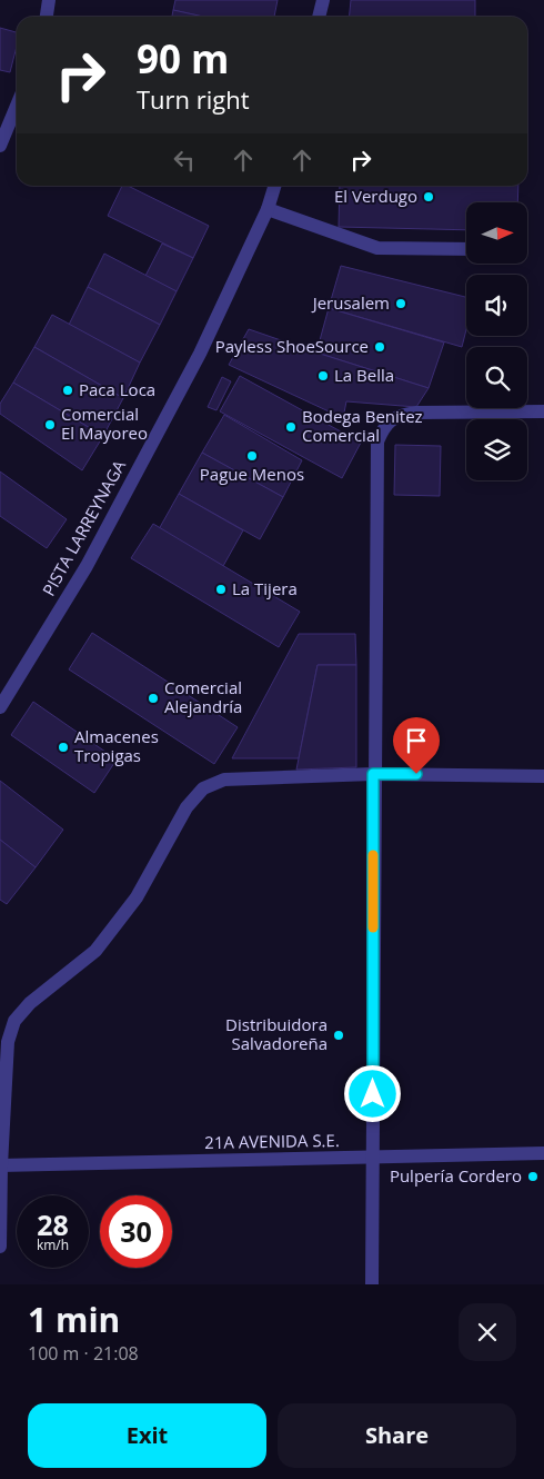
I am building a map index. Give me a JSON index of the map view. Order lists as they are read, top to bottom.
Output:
{
  "streets": {
    "street": ["PISTA LARREYNAGA", "21A AVENIDA S.E."]
  },
  "places": [
    "El Verdugo",
    "Jerusalem",
    "Payless ShoeSource",
    "La Bella",
    "Paca Loca",
    "Comercial El Mayoreo",
    "Bodega Benitez Comercial",
    "Pague Menos",
    "La Tijera",
    "Comercial Alejandría",
    "Almacenes Tropigas",
    "Distribuidora Salvadoreña",
    "Pulpería Cordero"
  ],
  "north": "right",
  "page": {
    "turn": ["90 m", "Turn right"],
    "speed": "28 km/h",
    "limit": "30",
    "heading": ["1 min", "100 m · 21:08"],
    "buttons": ["Exit", "Share"]
  }
}
